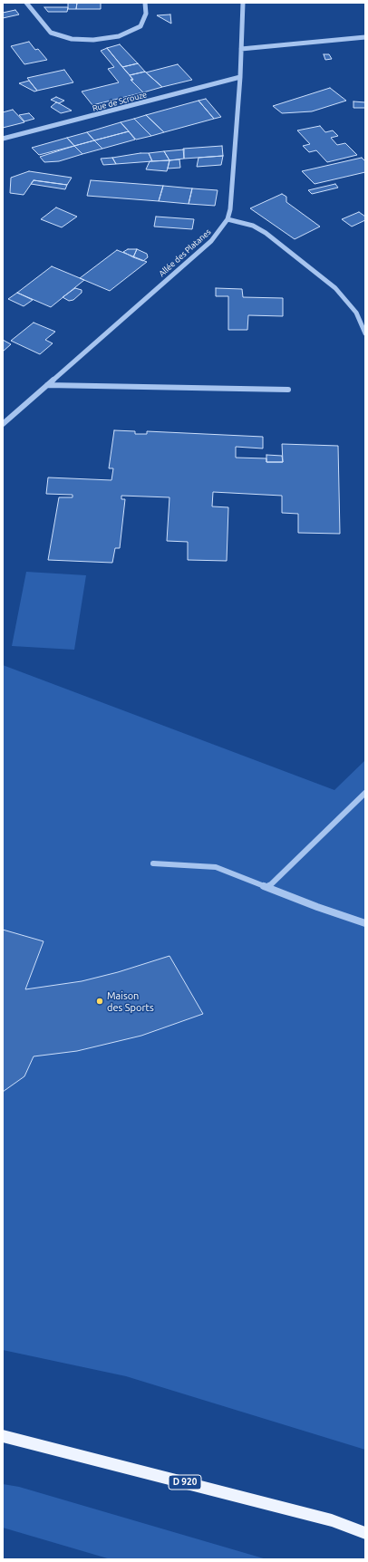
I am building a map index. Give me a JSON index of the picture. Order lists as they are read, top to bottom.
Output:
{
  "streets": {
    "main road": ["D 920"],
    "street": ["Rue de Scrouze", "Allée des Platanes"]
  },
  "crossings": [
    ["Rue de Scrouze", "Allée des Platanes"]
  ],
  "places": ["Maison des Sports"]
}
